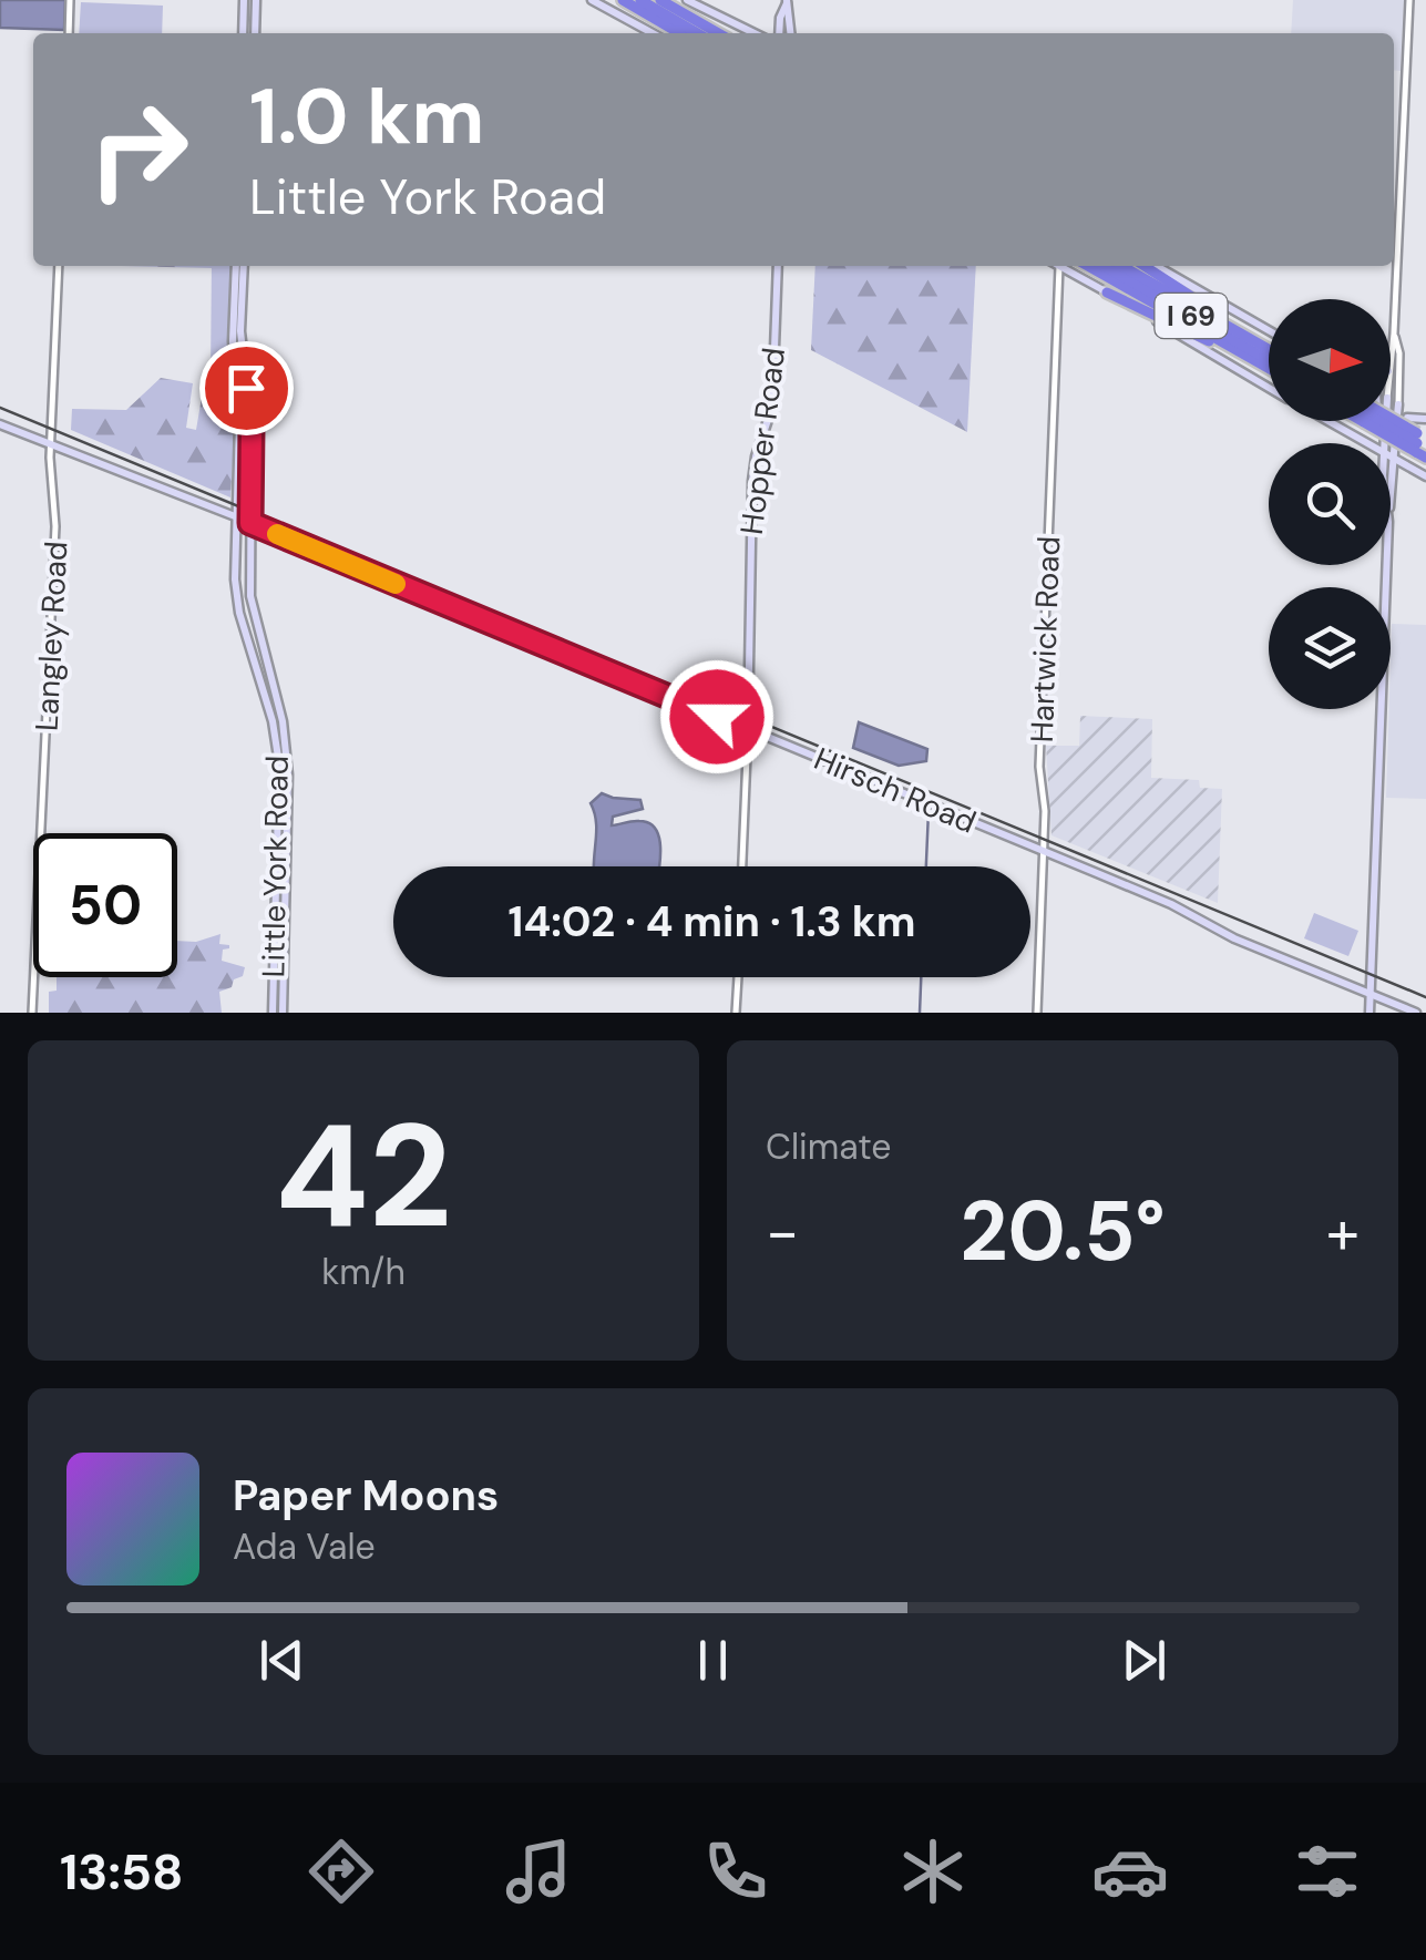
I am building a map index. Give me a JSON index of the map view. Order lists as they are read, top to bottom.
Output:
{
  "streets": {
    "highway": ["I 69"],
    "main road": ["Hopper Road", "Hirsch Road", "Little York Road"],
    "street": ["Langley Road", "Hartwick Road"]
  },
  "crossings": [
    ["Hopper Road", "Hirsch Road"],
    ["Langley Road", "Hirsch Road"],
    ["Hartwick Road", "Hirsch Road"],
    ["Hirsch Road", "Little York Road"]
  ],
  "north": "right",
  "page": {
    "turn": ["1.0 km", "Little York Road"],
    "limit": "50",
    "trip": "14:02 · 4 min · 1.3 km",
    "tile": [
      ["42", "km/h"],
      "Climate"
    ],
    "heat": ["−", "20.5°", "+"],
    "song": ["Paper Moons", "Ada Vale"],
    "tabs": "13:58"
  }
}
